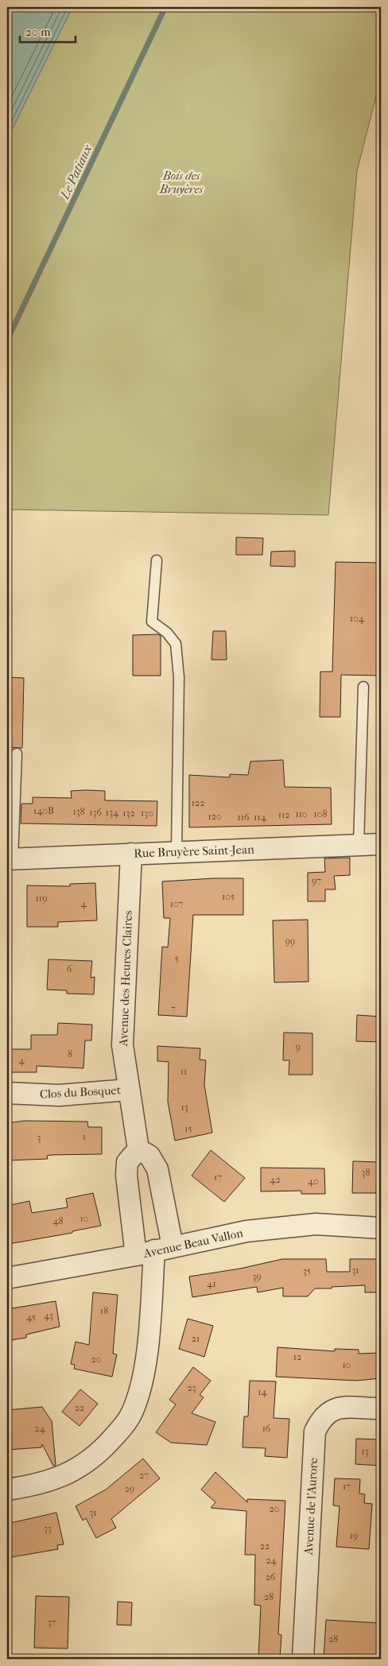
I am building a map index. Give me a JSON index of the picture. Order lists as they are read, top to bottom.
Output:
{
  "streets": {
    "street": [
      "Rue Bruyère Saint-Jean",
      "Avenue des Heures Claires",
      "Clos du Bosquet",
      "Avenue Beau Vallon",
      "Avenue de l'Aurore"
    ]
  },
  "crossings": [
    ["Rue Bruyère Saint-Jean", "Avenue des Heures Claires"],
    ["Avenue des Heures Claires", "Clos du Bosquet"]
  ],
  "water": ["Le Patiaux"],
  "parks": ["Bois des Bruyères"],
  "house_numbers": [
    "104",
    "122",
    "140B",
    "138",
    "136",
    "134",
    "132",
    "130",
    "110",
    "108",
    "112",
    "120",
    "116",
    "114",
    "97",
    "105",
    "119",
    "4",
    "107",
    "99",
    "5",
    "6",
    "7",
    "9",
    "8",
    "4",
    "11",
    "13",
    "15",
    "1",
    "3",
    "38",
    "17",
    "42",
    "40",
    "10",
    "48",
    "31",
    "35",
    "39",
    "41",
    "18",
    "43",
    "45",
    "21",
    "12",
    "20",
    "10",
    "23",
    "14",
    "22",
    "24",
    "16",
    "13",
    "27",
    "17",
    "29",
    "20",
    "31",
    "33",
    "19",
    "22",
    "24",
    "26",
    "28",
    "37",
    "28"
  ],
  "scale_bar": "20 m"
}
